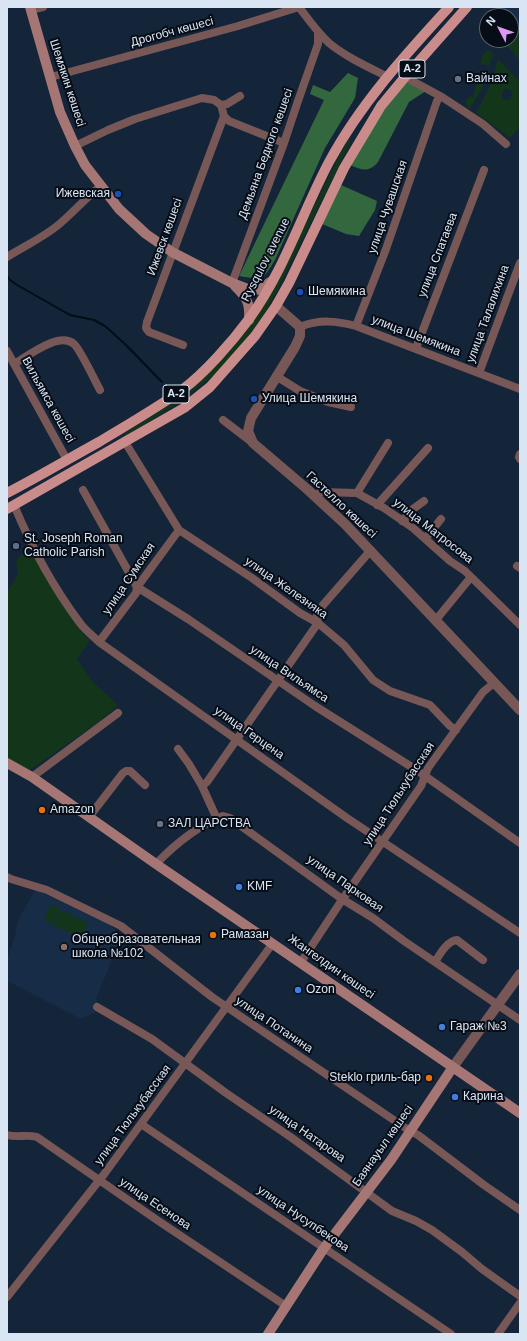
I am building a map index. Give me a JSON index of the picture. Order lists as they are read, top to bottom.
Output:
{
  "streets": {
    "main road": [
      "A-2",
      "Шемякин көшесі",
      "Rysqulov avenue",
      "Жангелдин көшесі",
      "Баянауыл көшесі"
    ],
    "street": [
      "Дрогобч көшесі",
      "Демьяна Бедного көшесі",
      "улица Чувашская",
      "Ижевск көшесі",
      "улица Спатаева",
      "улица Талалихина",
      "улица Шемякина",
      "Вильямса көшесі",
      "Гастелло көшесі",
      "улица Матросова",
      "улица Сумская",
      "улица Железняка",
      "улица Вильямса",
      "улица Герцена",
      "улица Тюлькубасская",
      "улица Парковая",
      "улица Потанина",
      "улица Натарова",
      "улица Есенова",
      "улица Нусупбекова"
    ]
  },
  "crossings": [
    ["Дрогобч көшесі", "Шемякин көшесі"],
    ["A-2", "улица Железняка"],
    ["A-2", "улица Герцена"],
    ["Шемякин көшесі", "Демьяна Бедного көшесі"],
    ["Шемякин көшесі", "Ижевск көшесі"],
    ["Шемякин көшесі", "Rysqulov avenue"],
    ["улица Чувашская", "улица Шемякина"],
    ["улица Спатаева", "улица Шемякина"],
    ["Rysqulov avenue", "Вильямса көшесі"],
    ["улица Талалихина", "улица Шемякина"],
    ["Гастелло көшесі", "улица Матросова"],
    ["Гастелло көшесі", "улица Тюлькубасская"],
    ["улица Сумская", "улица Железняка"],
    ["улица Сумская", "улица Вильямса"],
    ["улица Сумская", "улица Герцена"],
    ["улица Железняка", "улица Тюлькубасская"],
    ["улица Вильямса", "улица Тюлькубасская"],
    ["улица Герцена", "улица Тюлькубасская"],
    ["улица Тюлькубасская", "улица Парковая"],
    ["улица Тюлькубасская", "Жангелдин көшесі"],
    ["улица Тюлькубасская", "улица Потанина"],
    ["улица Тюлькубасская", "улица Натарова"],
    ["улица Тюлькубасская", "улица Есенова"],
    ["улица Тюлькубасская", "улица Нусупбекова"],
    ["улица Парковая", "Баянауыл көшесі"],
    ["Жангелдин көшесі", "Баянауыл көшесі"],
    ["улица Потанина", "Баянауыл көшесі"],
    ["улица Натарова", "Баянауыл көшесі"],
    ["Баянауыл көшесі", "улица Есенова"],
    ["Баянауыл көшесі", "улица Нусупбекова"]
  ],
  "places": [
    "Вайнах",
    "Ижевская",
    "Шемякина",
    "Улица Шемякина",
    "St. Joseph Roman Catholic Parish",
    "Amazon",
    "ЗАЛ ЦАРСТВА",
    "KMF",
    "Рамазан",
    "Общеобразовательная школа №102",
    "Ozon",
    "Гараж №3",
    "Steklo гриль-бар",
    "Карина"
  ],
  "north": "top left"
}
